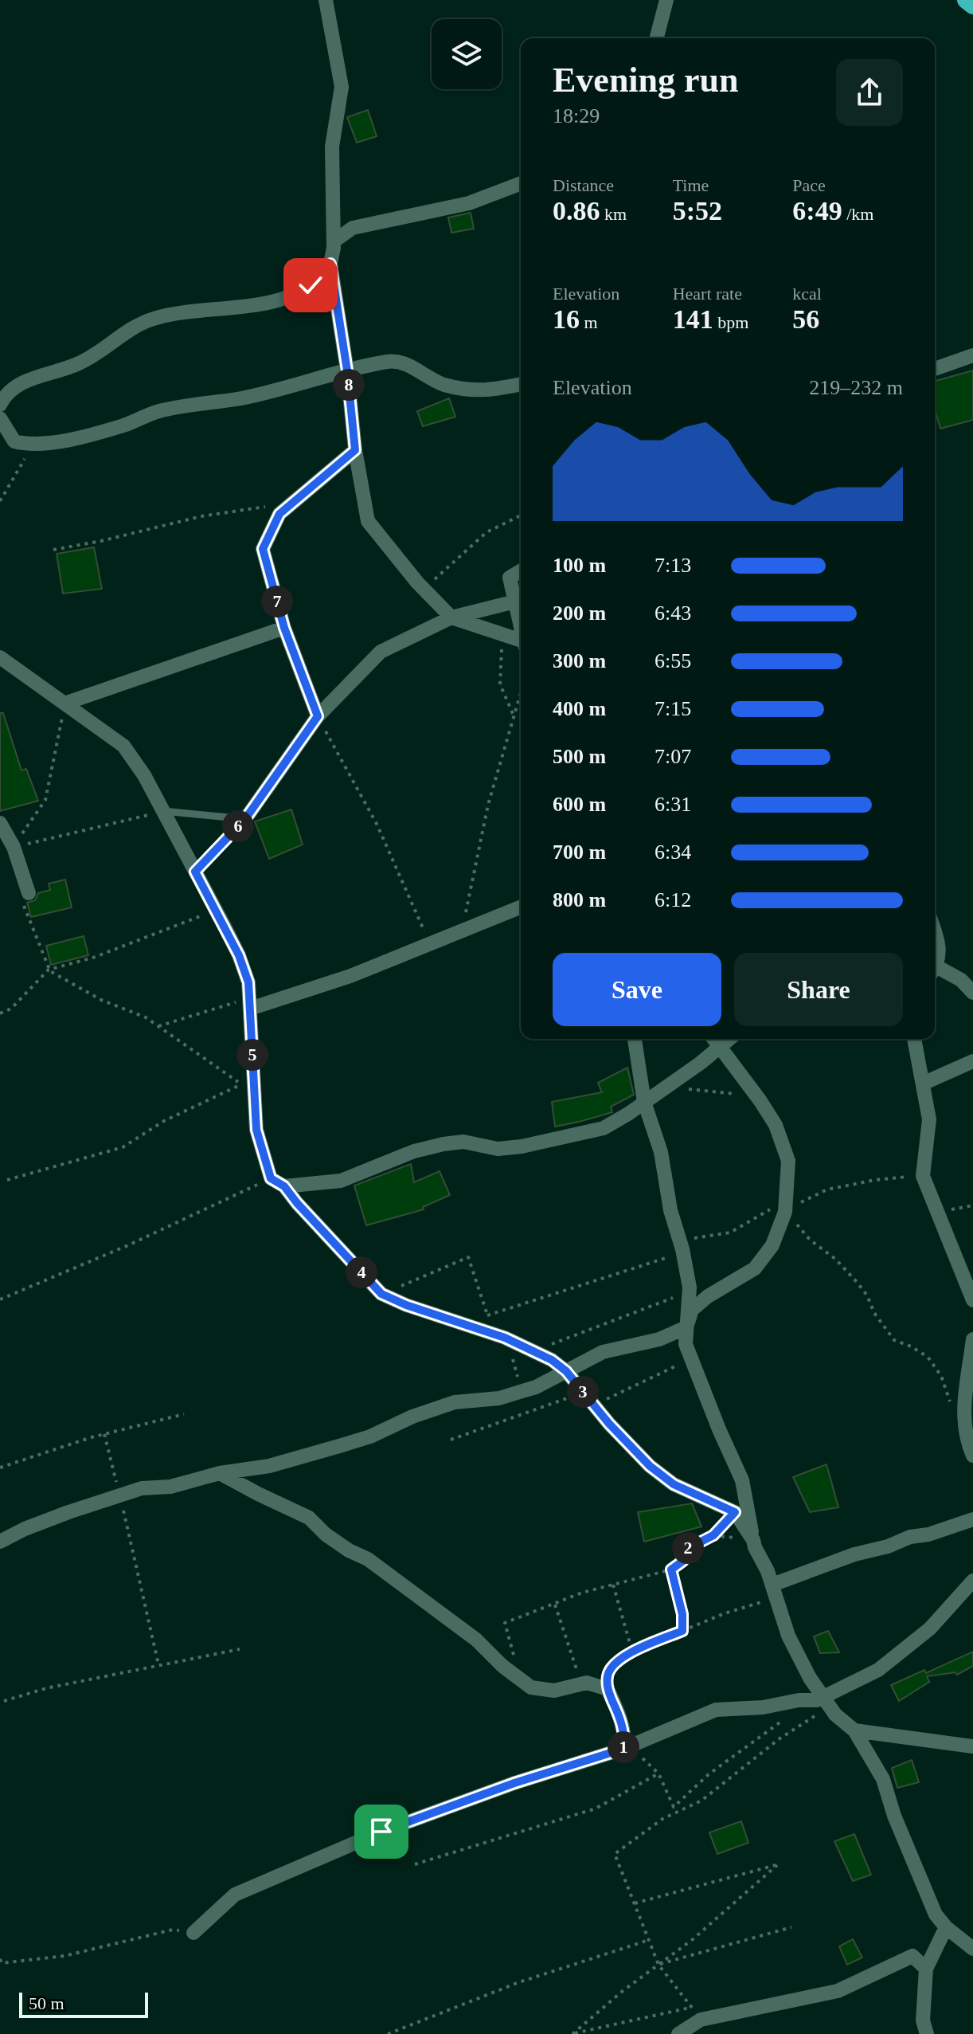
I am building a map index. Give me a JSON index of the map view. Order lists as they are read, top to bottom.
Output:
{
  "scale_bar": "50 m",
  "page": {
    "heading": ["Evening run", "18:29"],
    "stats": [
      ["Distance", "0.86 km"],
      ["Time", "5:52"],
      ["Pace", "6:49 /km"],
      ["Elevation", "16 m"],
      ["Heart rate", "141 bpm"],
      ["kcal", "56"]
    ],
    "chart": ["Elevation", "219–232 m"],
    "pins": [
      "8",
      "7",
      "6",
      "5",
      "4",
      "3",
      "2",
      "1"
    ],
    "list": [
      {
        "name": "100 m",
        "note": "7:13"
      },
      {
        "name": "200 m",
        "note": "6:43"
      },
      {
        "name": "300 m",
        "note": "6:55"
      },
      {
        "name": "400 m",
        "note": "7:15"
      },
      {
        "name": "500 m",
        "note": "7:07"
      },
      {
        "name": "600 m",
        "note": "6:31"
      },
      {
        "name": "700 m",
        "note": "6:34"
      },
      {
        "name": "800 m",
        "note": "6:12"
      }
    ],
    "buttons": ["Save", "Share"],
    "scale": "50 m"
  }
}
